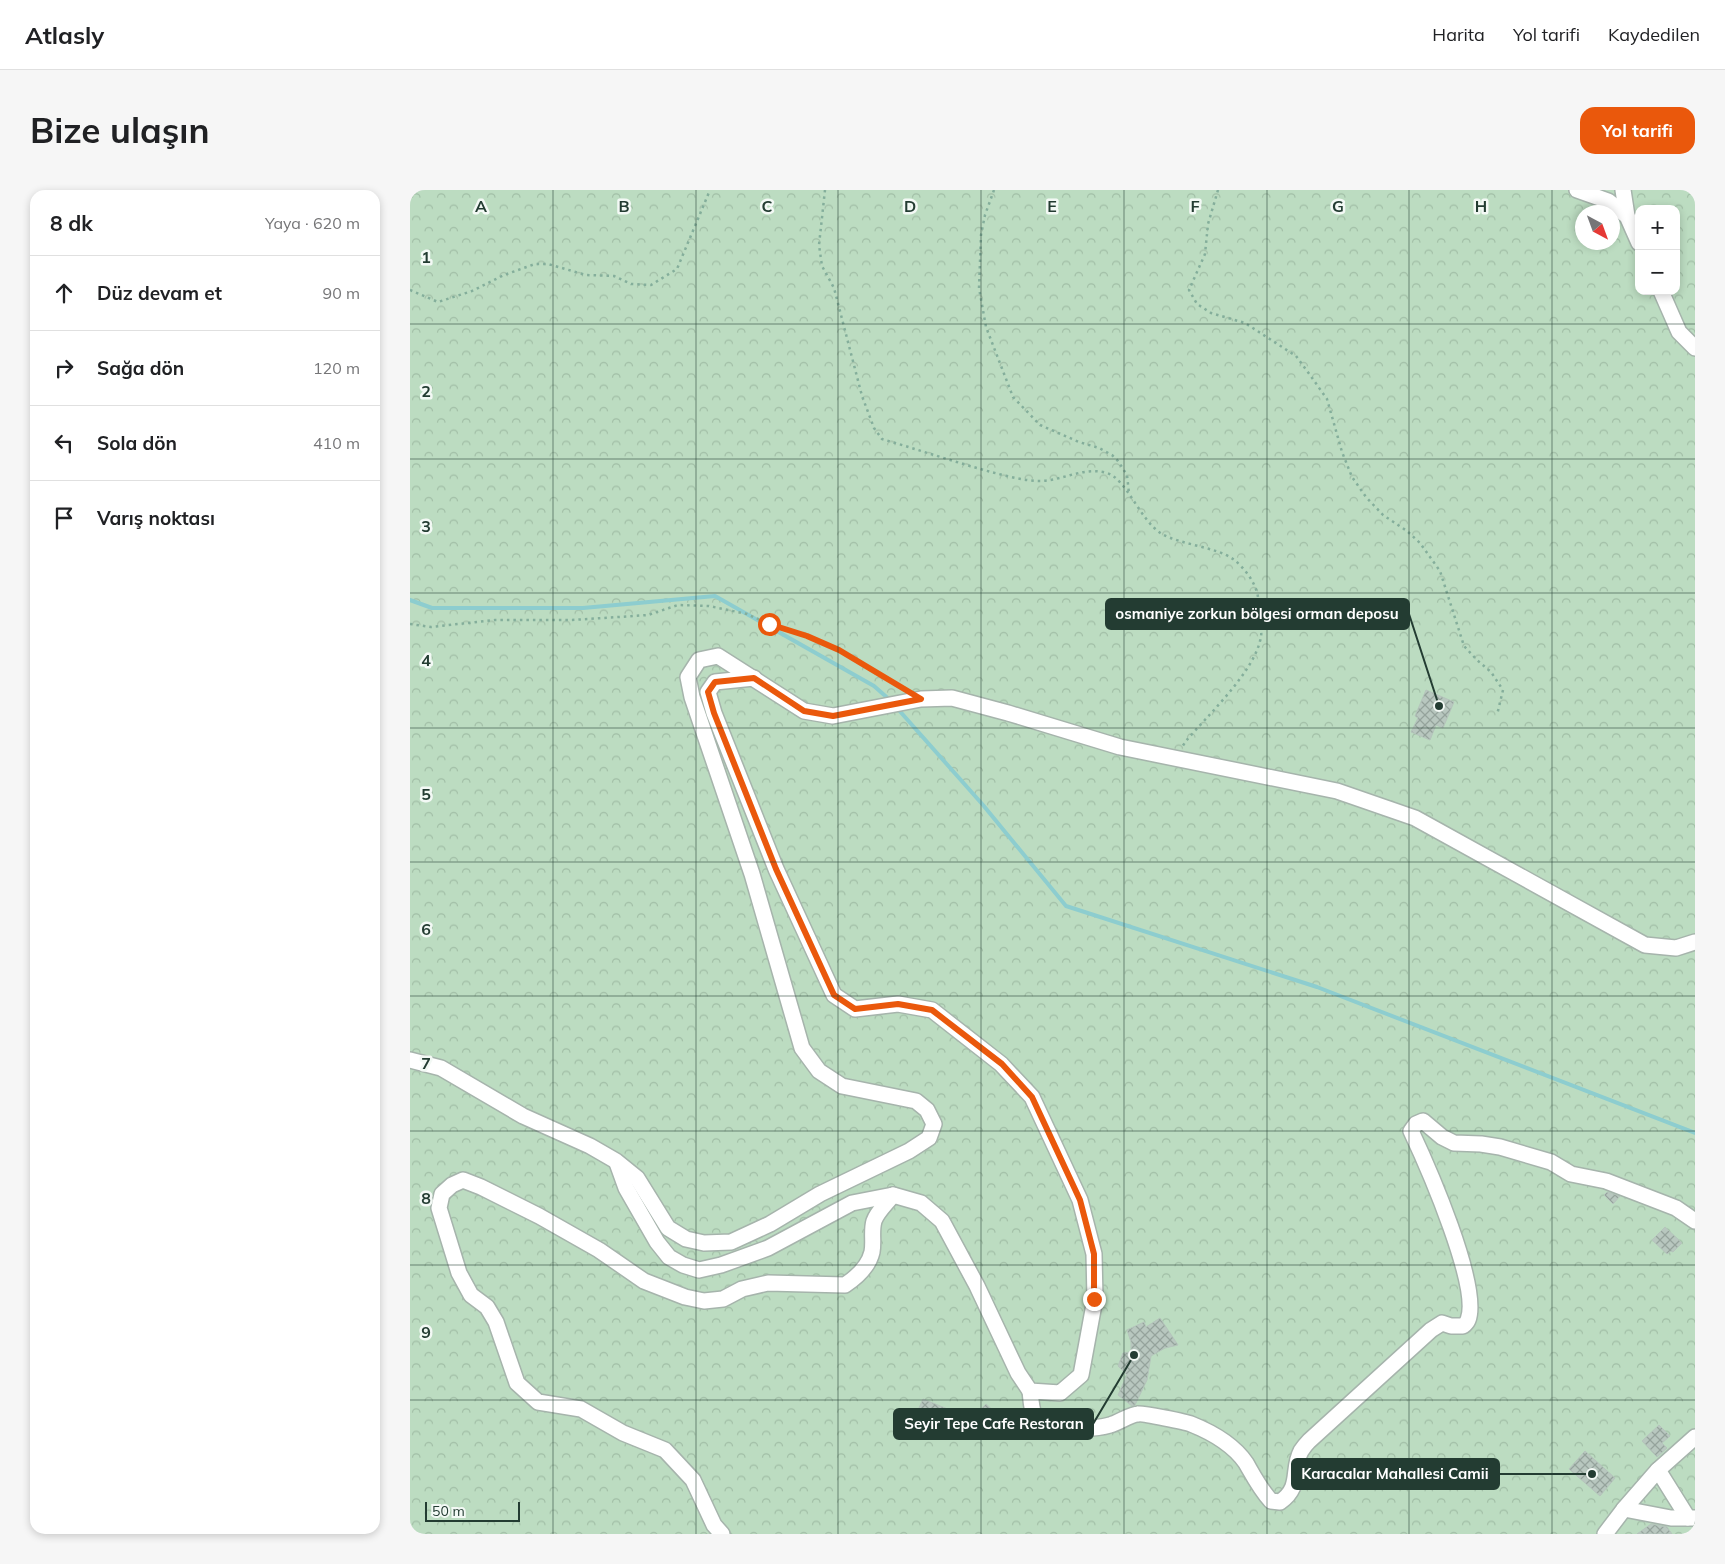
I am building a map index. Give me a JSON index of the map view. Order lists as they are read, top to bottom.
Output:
{
  "places": ["osmaniye zorkun bölgesi orman deposu", "Seyir Tepe Cafe Restoran", "Karacalar Mahallesi Camii"],
  "scale_bar": "50 m",
  "north": "bottom right",
  "page": {
    "header": "Atlasly",
    "nav": ["Harita", "Yol tarifi", "Kaydedilen"],
    "buttons": "Yol tarifi",
    "title": "Bize ulaşın",
    "heading": ["8 dk", "Yaya · 620 m"],
    "map_buttons": ["+", "−"],
    "list": [
      ["Düz devam et", "90 m"],
      ["Sağa dön", "120 m"],
      ["Sola dön", "410 m"],
      "Varış noktası"
    ],
    "scale": "50 m"
  },
  "grid": {
    "columns": [
      "A",
      "B",
      "C",
      "D",
      "E",
      "F",
      "G",
      "H"
    ],
    "rows": [
      "1",
      "2",
      "3",
      "4",
      "5",
      "6",
      "7",
      "8",
      "9"
    ]
  }
}
